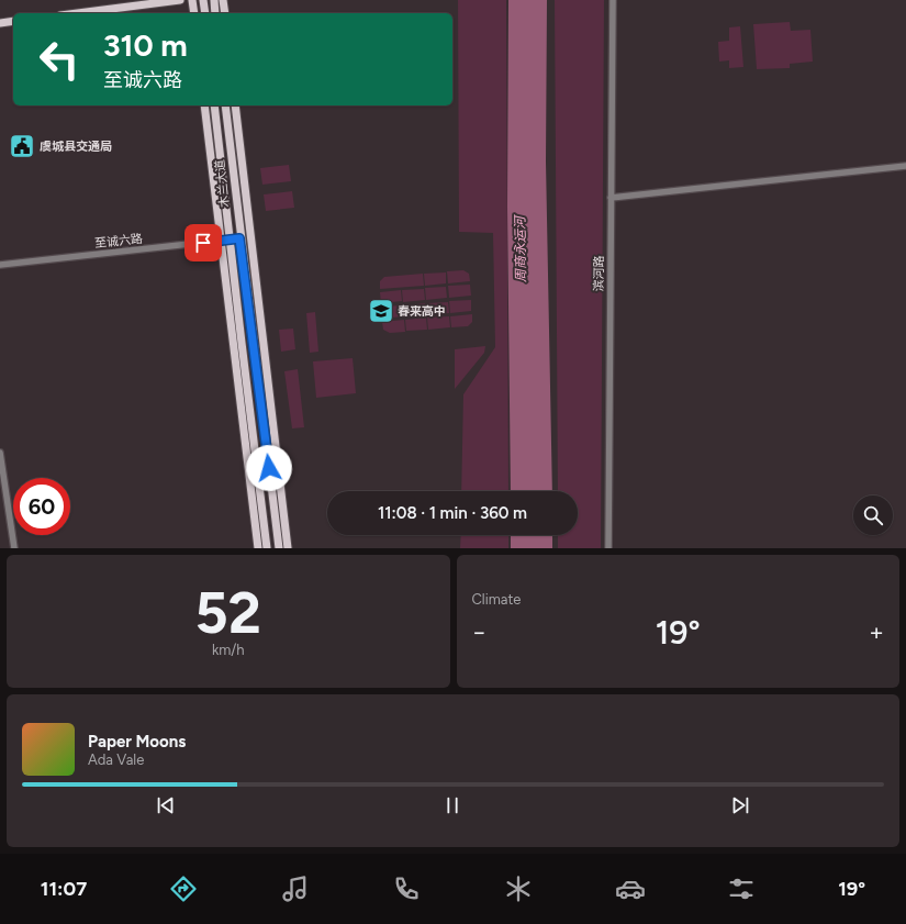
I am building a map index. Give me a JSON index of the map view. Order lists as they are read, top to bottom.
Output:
{
  "streets": {
    "main road": ["木兰大道"],
    "street": ["至诚六路", "滨河路"]
  },
  "crossings": [
    ["木兰大道", "至诚六路"]
  ],
  "water": ["周商永运河"],
  "places": {
    "public building": ["虞城县交通局"],
    "school or university": ["春来高中"]
  },
  "page": {
    "turn": ["310 m", "至诚六路"],
    "limit": "60",
    "trip": "11:08 · 1 min · 360 m",
    "tile": [
      ["52", "km/h"],
      "Climate"
    ],
    "heat": ["−", "19°", "+"],
    "song": ["Paper Moons", "Ada Vale"],
    "tabs": ["11:07", "19°"]
  }
}
